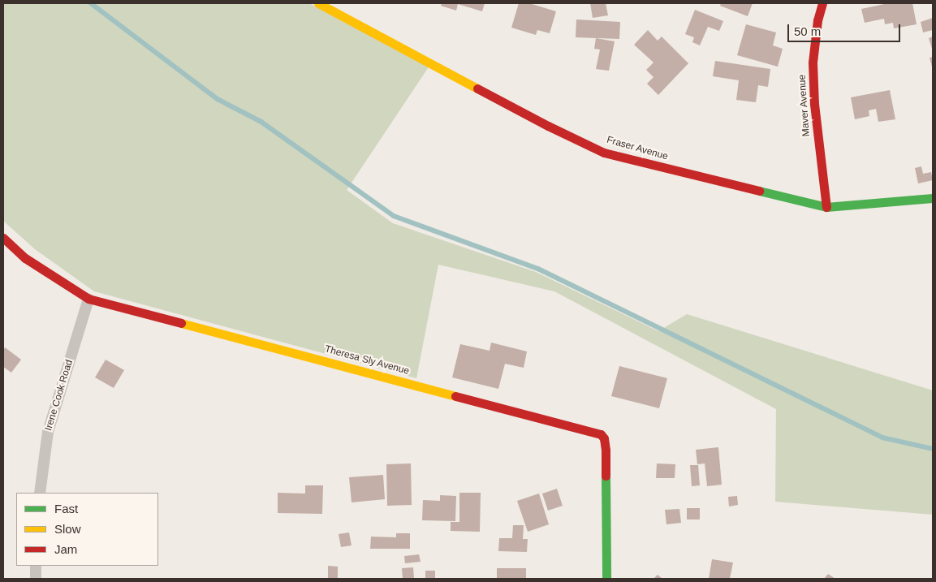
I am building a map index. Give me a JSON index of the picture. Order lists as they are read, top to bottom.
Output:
{
  "streets": {
    "street": [
      "Maver Avenue",
      "Fraser Avenue",
      "Theresa Sly Avenue",
      "Irene Cook Road"
    ]
  },
  "crossings": [
    ["Maver Avenue", "Fraser Avenue"],
    ["Theresa Sly Avenue", "Irene Cook Road"]
  ],
  "legend": ["Fast", "Slow", "Jam"],
  "scale_bar": "50 m"
}
